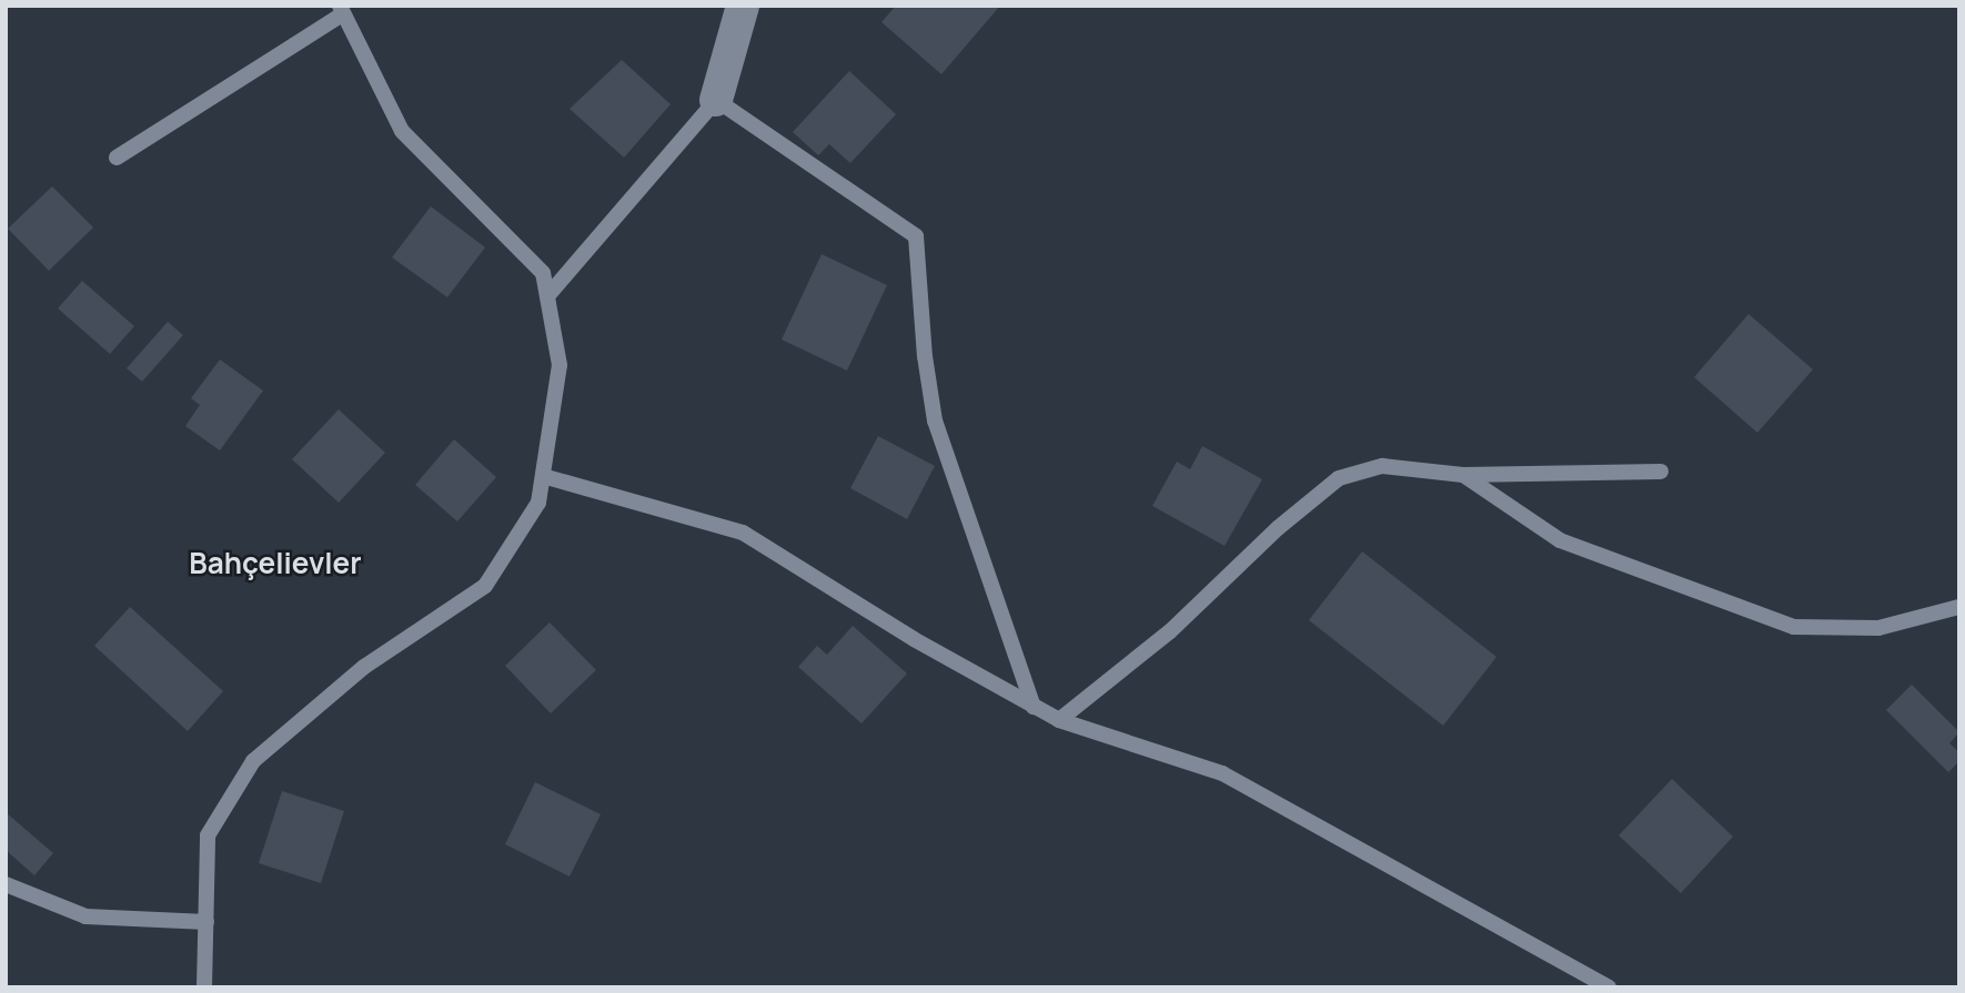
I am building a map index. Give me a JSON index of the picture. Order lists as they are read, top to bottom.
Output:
{
  "districts": ["Bahçelievler"]
}
